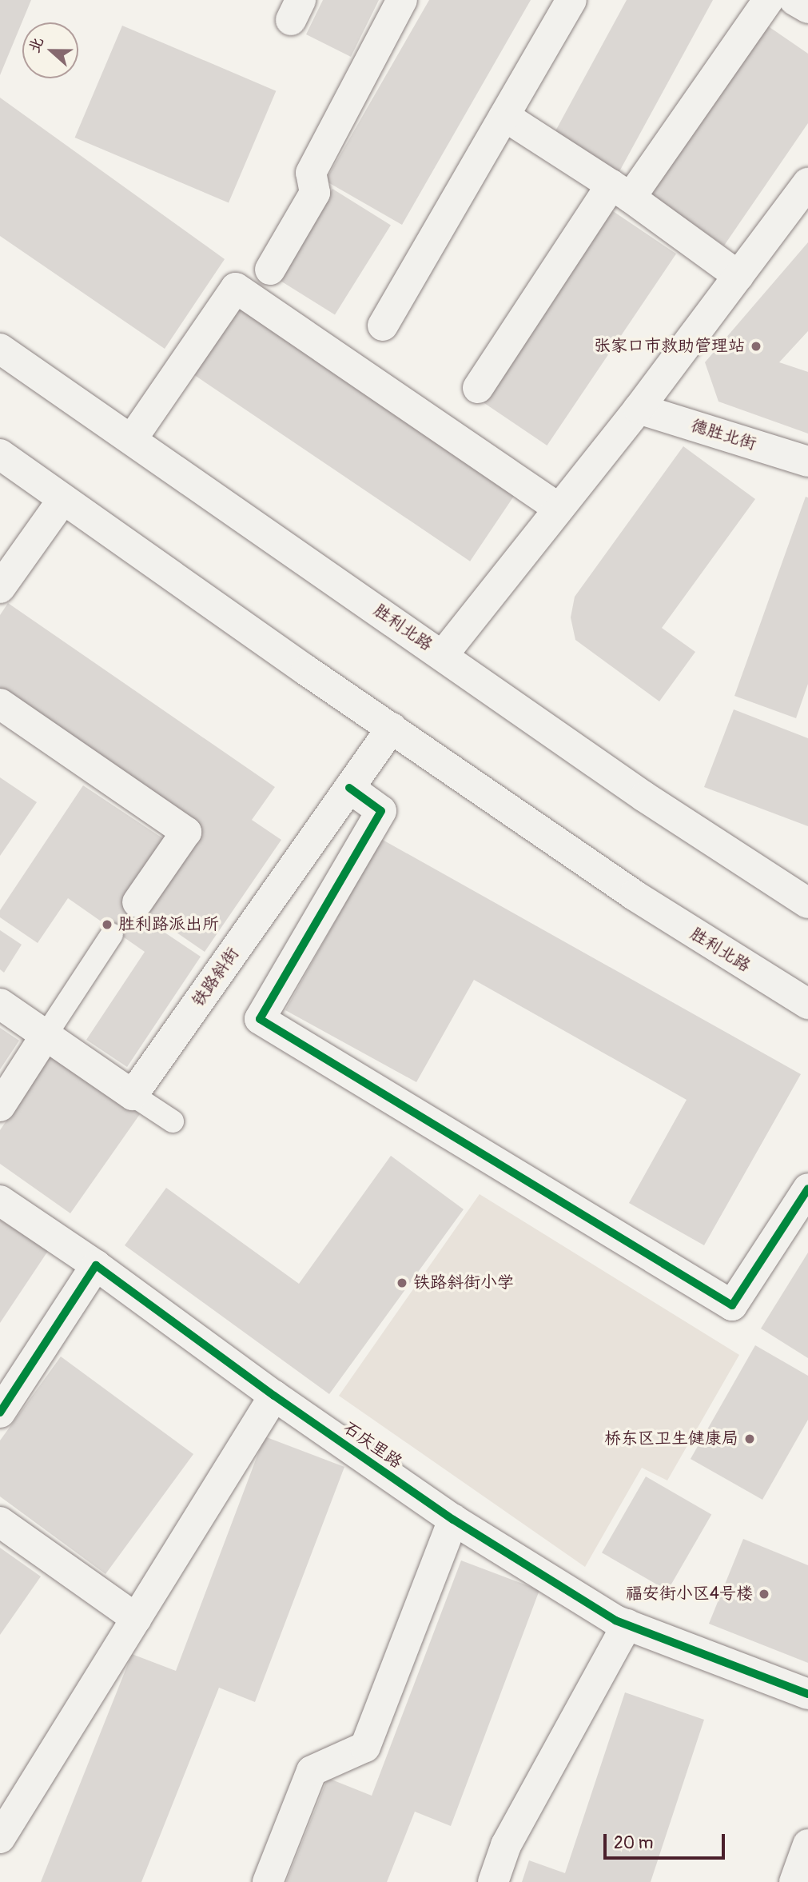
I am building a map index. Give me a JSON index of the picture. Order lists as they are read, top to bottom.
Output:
{
  "streets": {
    "main road": [
      "德胜北街",
      "胜利北路",
      "铁路斜街",
      "石庆里路"
    ]
  },
  "crossings": [
    ["胜利北路", "铁路斜街"]
  ],
  "places": [
    "张家口市救助管理站",
    "胜利路派出所",
    "铁路斜街小学",
    "桥东区卫生健康局",
    "福安街小区4号楼"
  ],
  "scale_bar": "20 m",
  "north": "left"
}
